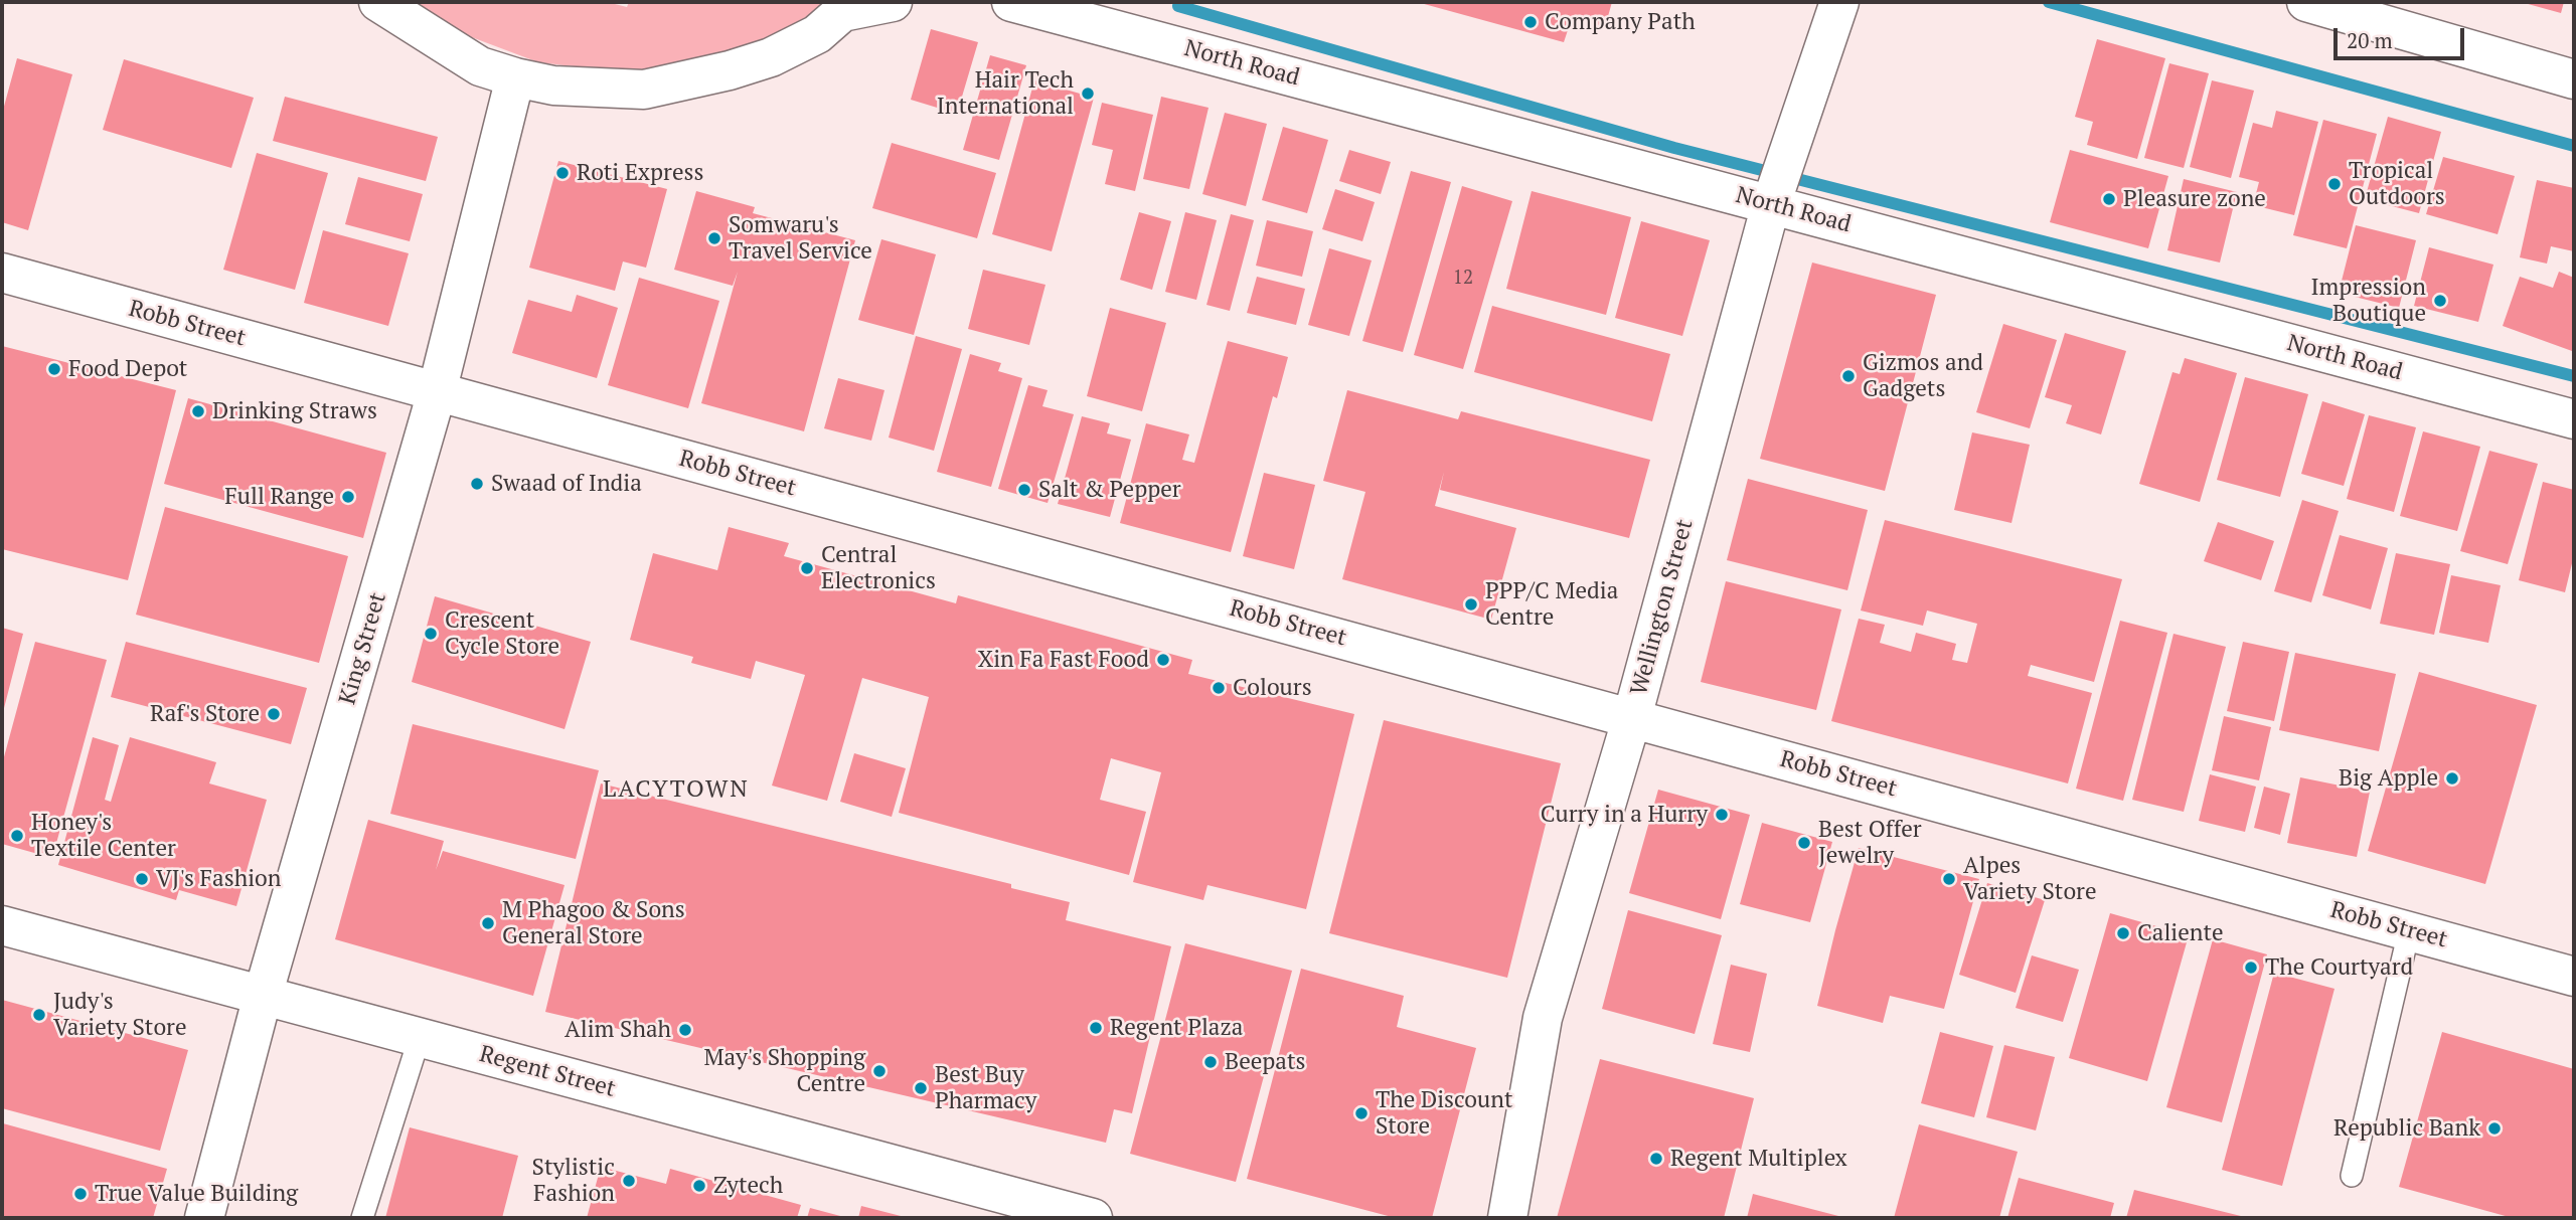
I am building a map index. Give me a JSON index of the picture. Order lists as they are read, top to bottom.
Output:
{
  "streets": {
    "street": [
      "North Road",
      "Robb Street",
      "Wellington Street",
      "King Street",
      "Regent Street"
    ]
  },
  "crossings": [
    ["North Road", "Wellington Street"],
    ["Robb Street", "Wellington Street"],
    ["Robb Street", "King Street"],
    ["King Street", "Regent Street"]
  ],
  "districts": ["LACYTOWN"],
  "places": [
    "Company Path",
    "Hair Tech International",
    "Roti Express",
    "Tropical Outdoors",
    "Pleasure zone",
    "Somwaru's Travel Service",
    "Impression Boutique",
    "Food Depot",
    "Gizmos and Gadgets",
    "Drinking Straws",
    "Swaad of India",
    "Salt & Pepper",
    "Full Range",
    "Central Electronics",
    "PPP/C Media Centre",
    "Crescent Cycle Store",
    "Xin Fa Fast Food",
    "Colours",
    "Raf's Store",
    "Big Apple",
    "Curry in a Hurry",
    "Honey's Textile Center",
    "Best Offer Jewelry",
    "VJ's Fashion",
    "Alpes Variety Store",
    "M Phagoo & Sons General Store",
    "Caliente",
    "The Courtyard",
    "Judy's Variety Store",
    "Regent Plaza",
    "Alim Shah",
    "Beepats",
    "May's Shopping Centre",
    "Best Buy Pharmacy",
    "The Discount Store",
    "Republic Bank",
    "Regent Multiplex",
    "Stylistic Fashion",
    "Zytech",
    "True Value Building"
  ],
  "house_numbers": ["12"],
  "scale_bar": "20 m"
}
